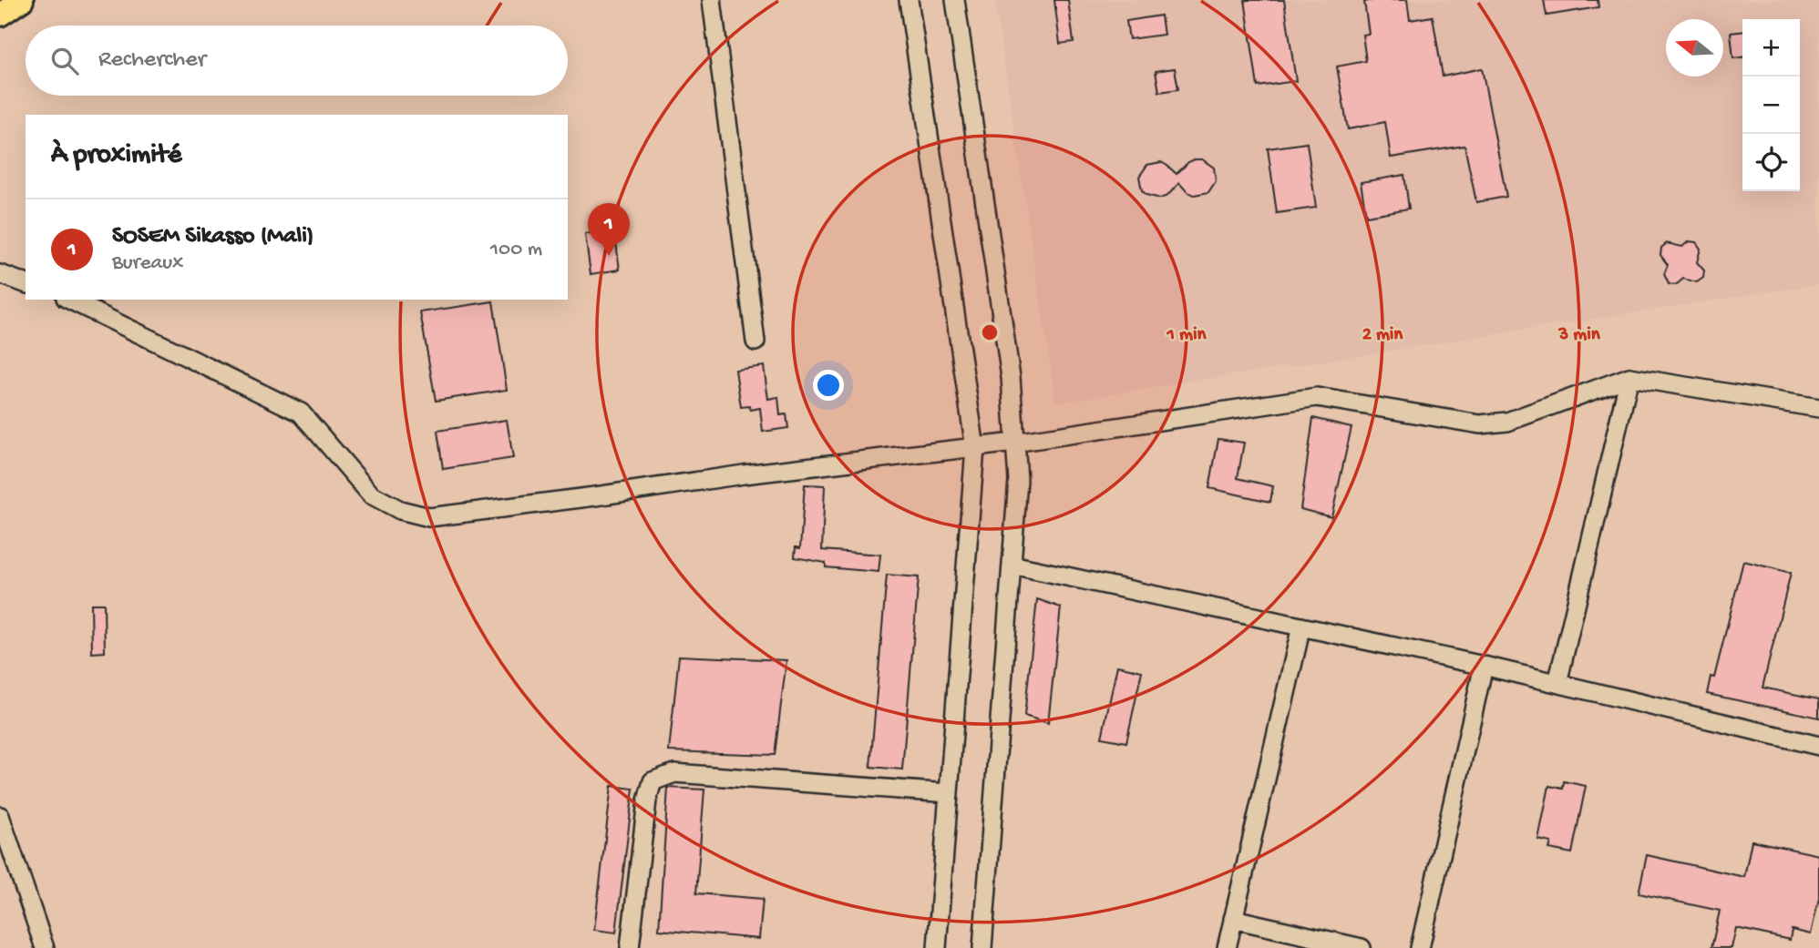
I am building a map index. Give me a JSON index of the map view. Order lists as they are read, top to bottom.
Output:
{
  "north": "left",
  "page": {
    "map_buttons": ["+", "−"],
    "search": "Rechercher",
    "heading": "À proximité",
    "list": [
      {
        "mark": "1",
        "name": "SOSEM Sikasso (Mali)",
        "note": "Bureaux",
        "value": "100 m"
      }
    ],
    "pins": "1"
  },
  "rings": ["1 min", "2 min", "3 min"]
}
